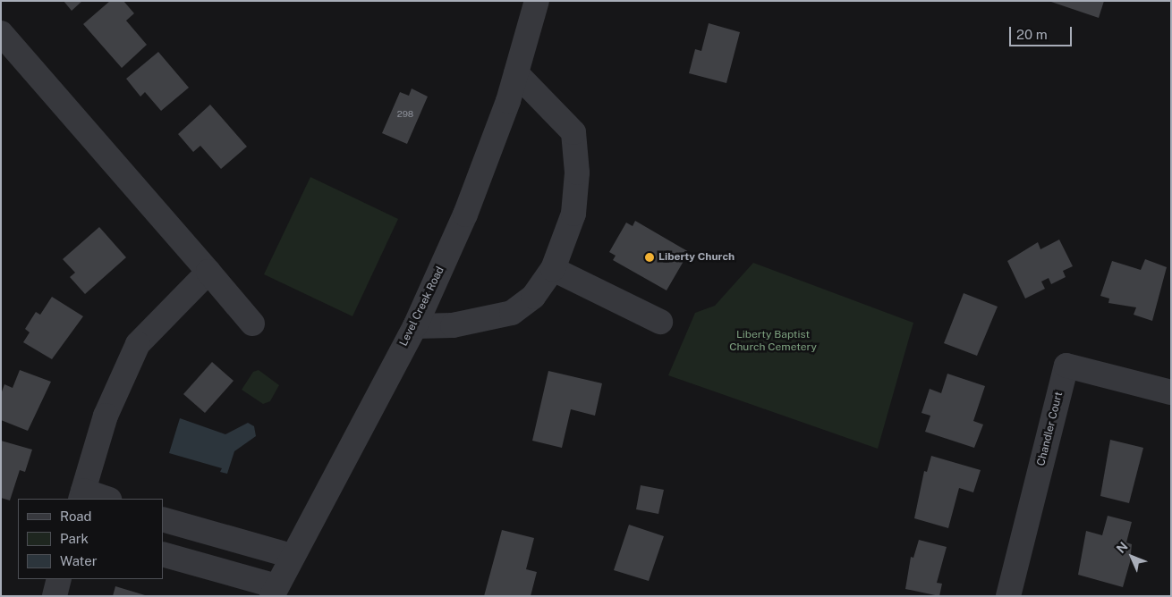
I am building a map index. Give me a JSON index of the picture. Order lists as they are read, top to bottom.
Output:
{
  "streets": {
    "street": ["Level Creek Road", "Chandler Court"]
  },
  "parks": ["Liberty Baptist Church Cemetery"],
  "places": ["Liberty Church"],
  "house_numbers": ["298"],
  "legend": ["Road", "Park", "Water"],
  "scale_bar": "20 m",
  "north": "top left"
}
